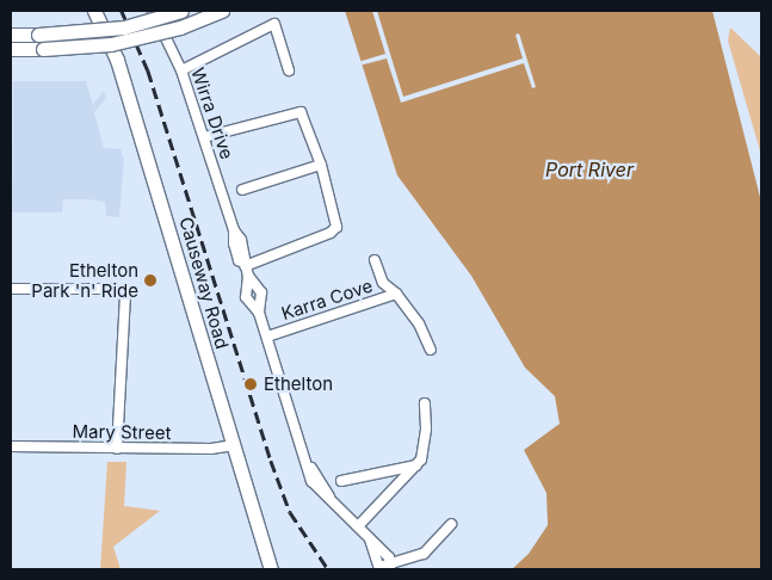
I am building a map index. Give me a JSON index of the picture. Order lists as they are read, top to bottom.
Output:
{
  "streets": {
    "main road": ["Causeway Road"],
    "street": ["Wirra Drive", "Karra Cove", "Mary Street"]
  },
  "crossings": [
    ["Wirra Drive", "Karra Cove"],
    ["Causeway Road", "Mary Street"]
  ],
  "water": ["Port River"],
  "places": ["Ethelton Park 'n' Ride", "Ethelton"]
}
